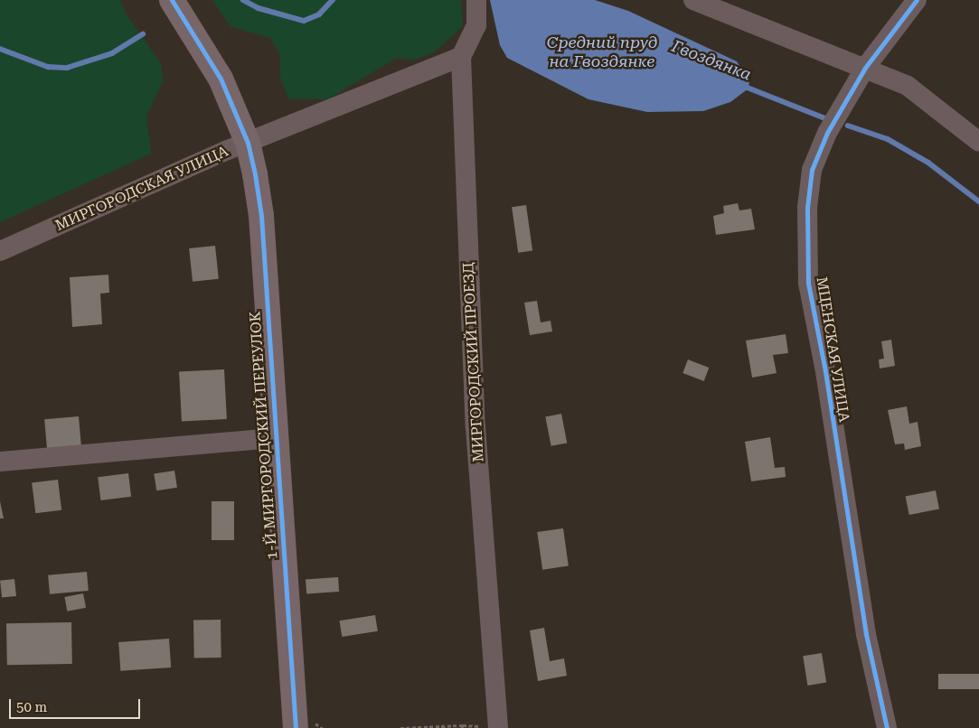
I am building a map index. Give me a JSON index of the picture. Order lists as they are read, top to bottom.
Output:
{
  "streets": {
    "street": [
      "МИРГОРОДСКАЯ УЛИЦА",
      "МЦЕНСКАЯ УЛИЦА",
      "МИРГОРОДСКИЙ ПРОЕЗД",
      "1-Й МИРГОРОДСКИЙ ПЕРЕУЛОК"
    ]
  },
  "crossings": [
    ["МИРГОРОДСКАЯ УЛИЦА", "МИРГОРОДСКИЙ ПРОЕЗД"],
    ["МИРГОРОДСКАЯ УЛИЦА", "1-Й МИРГОРОДСКИЙ ПЕРЕУЛОК"]
  ],
  "water": ["Средний пруд на Гвоздянке", "Гвоздянка"],
  "scale_bar": "50 m"
}
